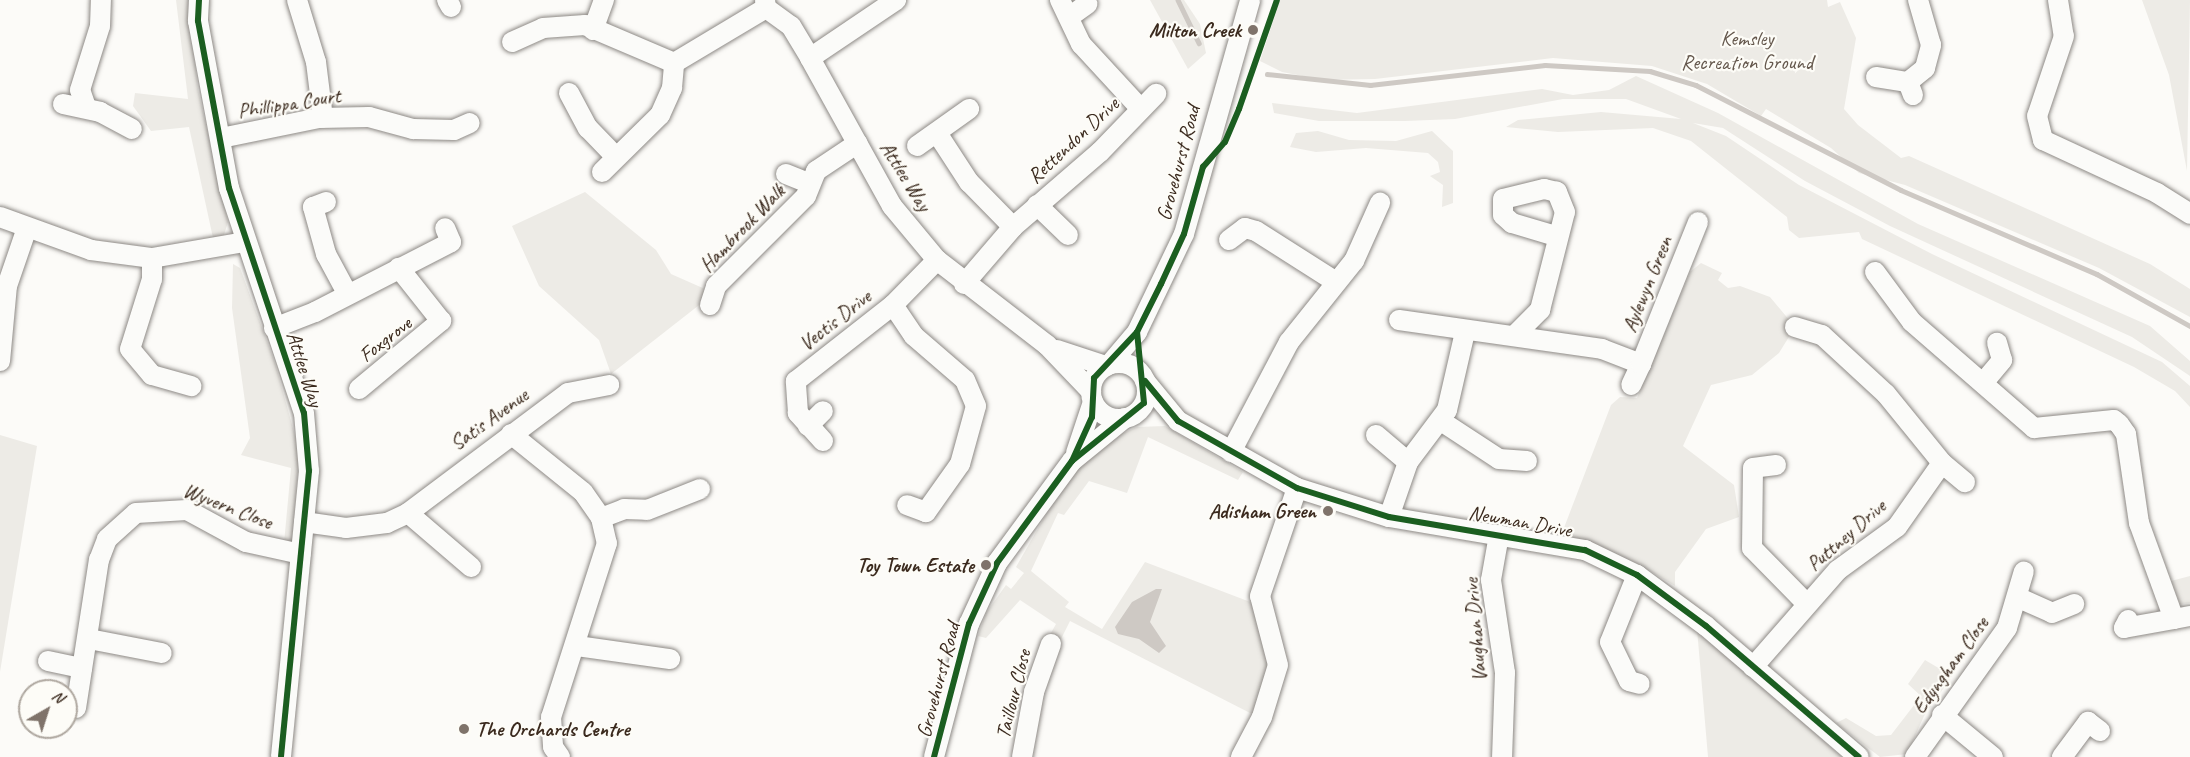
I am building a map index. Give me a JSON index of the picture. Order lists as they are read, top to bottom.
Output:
{
  "streets": {
    "street": [
      "Phillippa Court",
      "Rettendon Drive",
      "Grovehurst Road",
      "Attlee Way",
      "Hambrook Walk",
      "Aylewyn Green",
      "Vectis Drive",
      "Foxgrove",
      "Satis Avenue",
      "Wyvern Close",
      "Newman Drive",
      "Puttney Drive",
      "Vaughan Drive",
      "Edyngham Close",
      "Taillour Close"
    ]
  },
  "crossings": [
    ["Phillippa Court", "Attlee Way"],
    ["Rettendon Drive", "Attlee Way"],
    ["Grovehurst Road", "Attlee Way"],
    ["Grovehurst Road", "Newman Drive"],
    ["Attlee Way", "Hambrook Walk"],
    ["Attlee Way", "Vectis Drive"],
    ["Attlee Way", "Satis Avenue"],
    ["Attlee Way", "Wyvern Close"],
    ["Attlee Way", "Newman Drive"],
    ["Newman Drive", "Puttney Drive"],
    ["Newman Drive", "Vaughan Drive"]
  ],
  "parks": ["Kemsley Recreation Ground"],
  "places": [
    "Milton Creek",
    "Adisham Green",
    "Toy Town Estate",
    "The Orchards Centre"
  ],
  "north": "top right"
}
